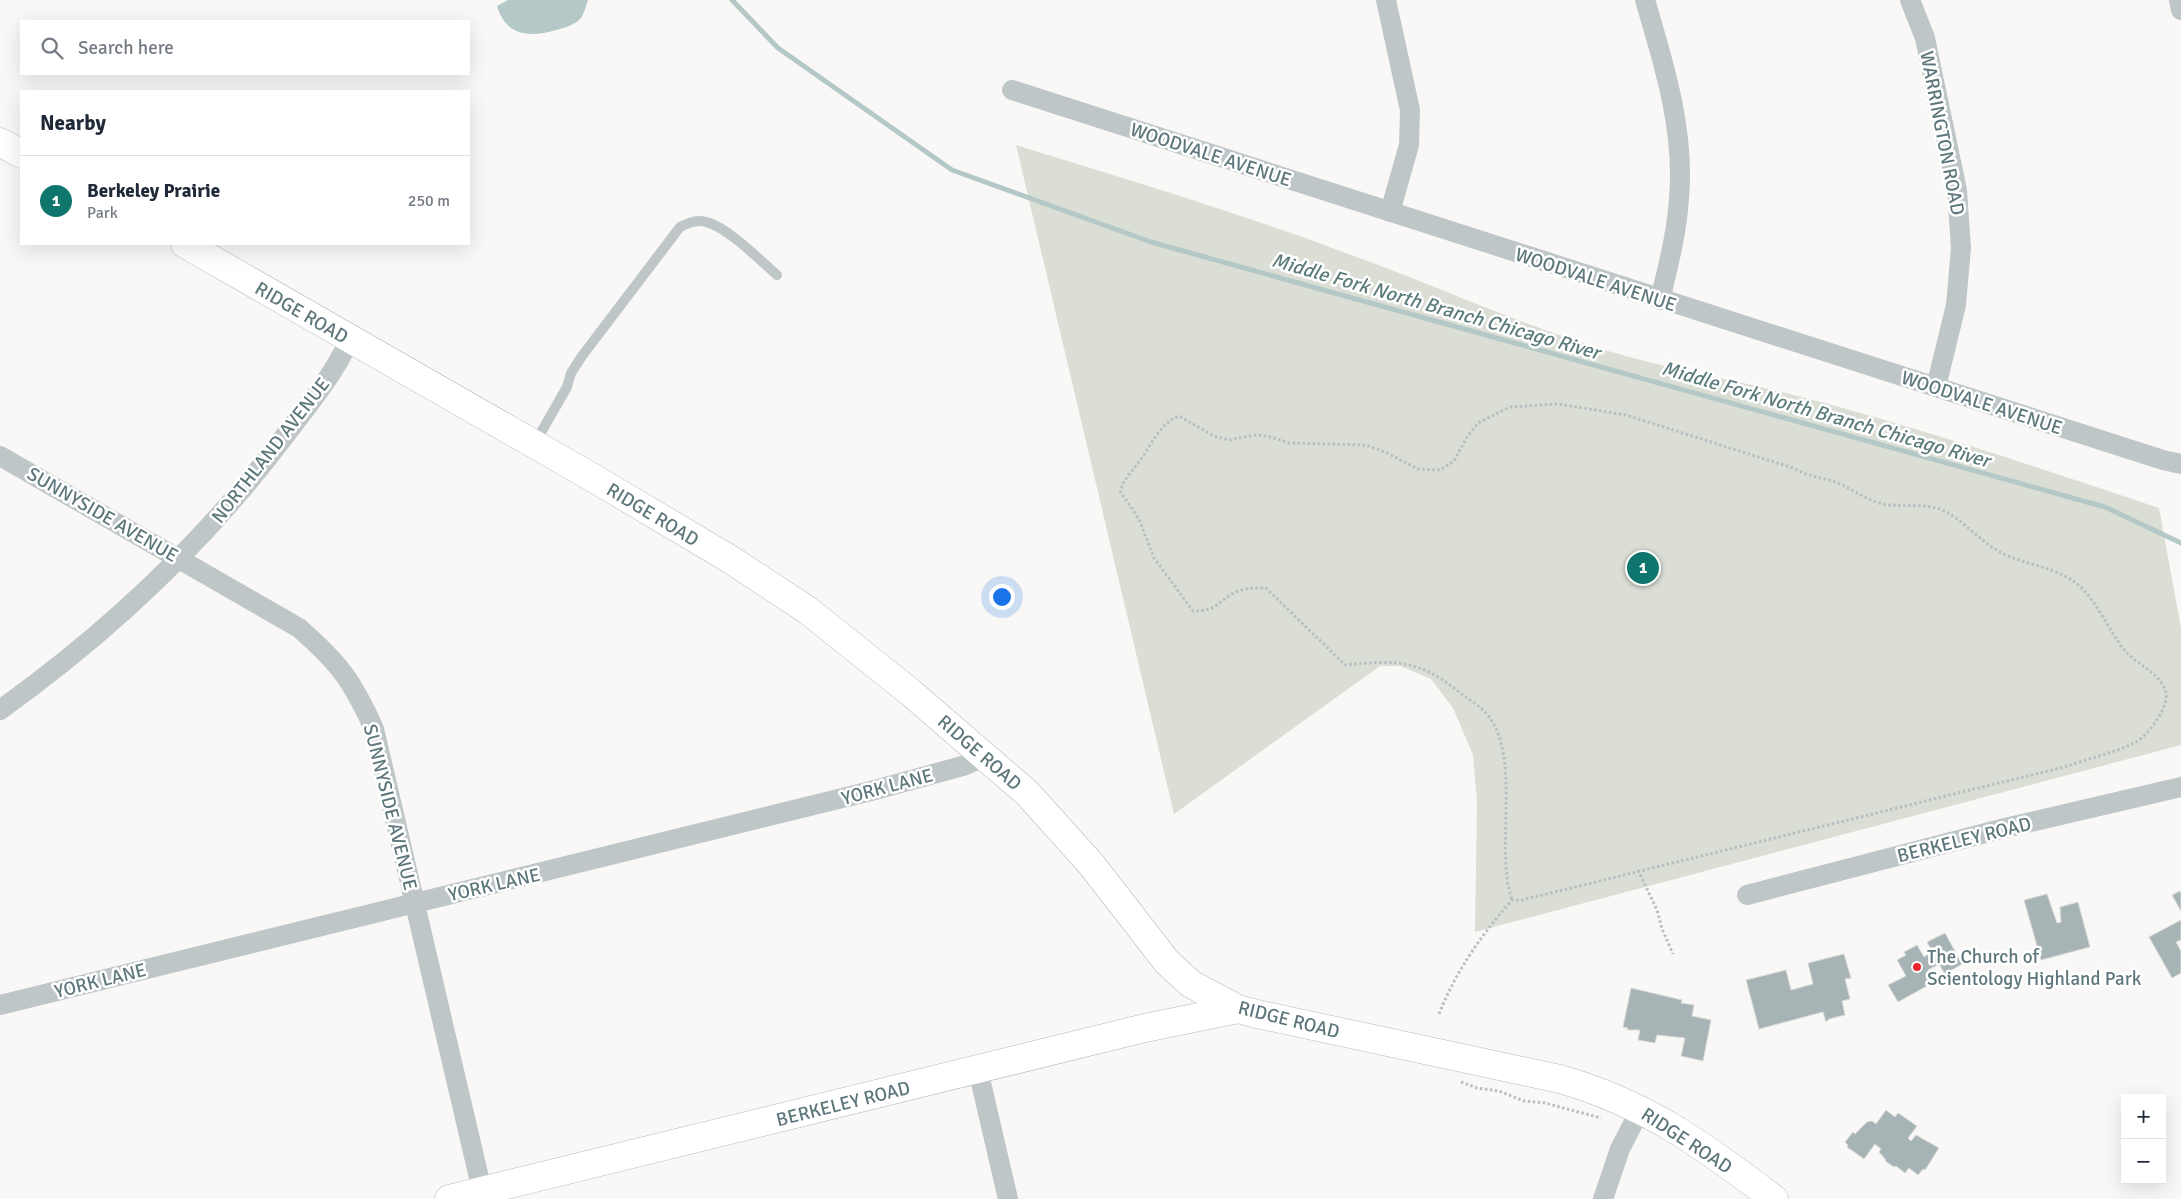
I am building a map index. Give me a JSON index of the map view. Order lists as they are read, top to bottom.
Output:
{
  "streets": {
    "street": [
      "WARRINGTON ROAD",
      "WOODVALE AVENUE",
      "RIDGE ROAD",
      "NORTHLAND AVENUE",
      "SUNNYSIDE AVENUE",
      "YORK LANE",
      "BERKELEY ROAD"
    ]
  },
  "crossings": [
    ["WARRINGTON ROAD", "WOODVALE AVENUE"],
    ["RIDGE ROAD", "NORTHLAND AVENUE"],
    ["RIDGE ROAD", "YORK LANE"],
    ["RIDGE ROAD", "BERKELEY ROAD"],
    ["NORTHLAND AVENUE", "SUNNYSIDE AVENUE"],
    ["SUNNYSIDE AVENUE", "YORK LANE"],
    ["SUNNYSIDE AVENUE", "BERKELEY ROAD"]
  ],
  "water": ["Middle Fork North Branch Chicago River"],
  "places": ["The Church of Scientology Highland Park"],
  "page": {
    "search": "Search here",
    "heading": "Nearby",
    "list": [
      {
        "mark": "1",
        "name": "Berkeley Prairie",
        "note": "Park",
        "value": "250 m"
      }
    ],
    "pins": "1",
    "map_buttons": ["+", "−"]
  }
}
